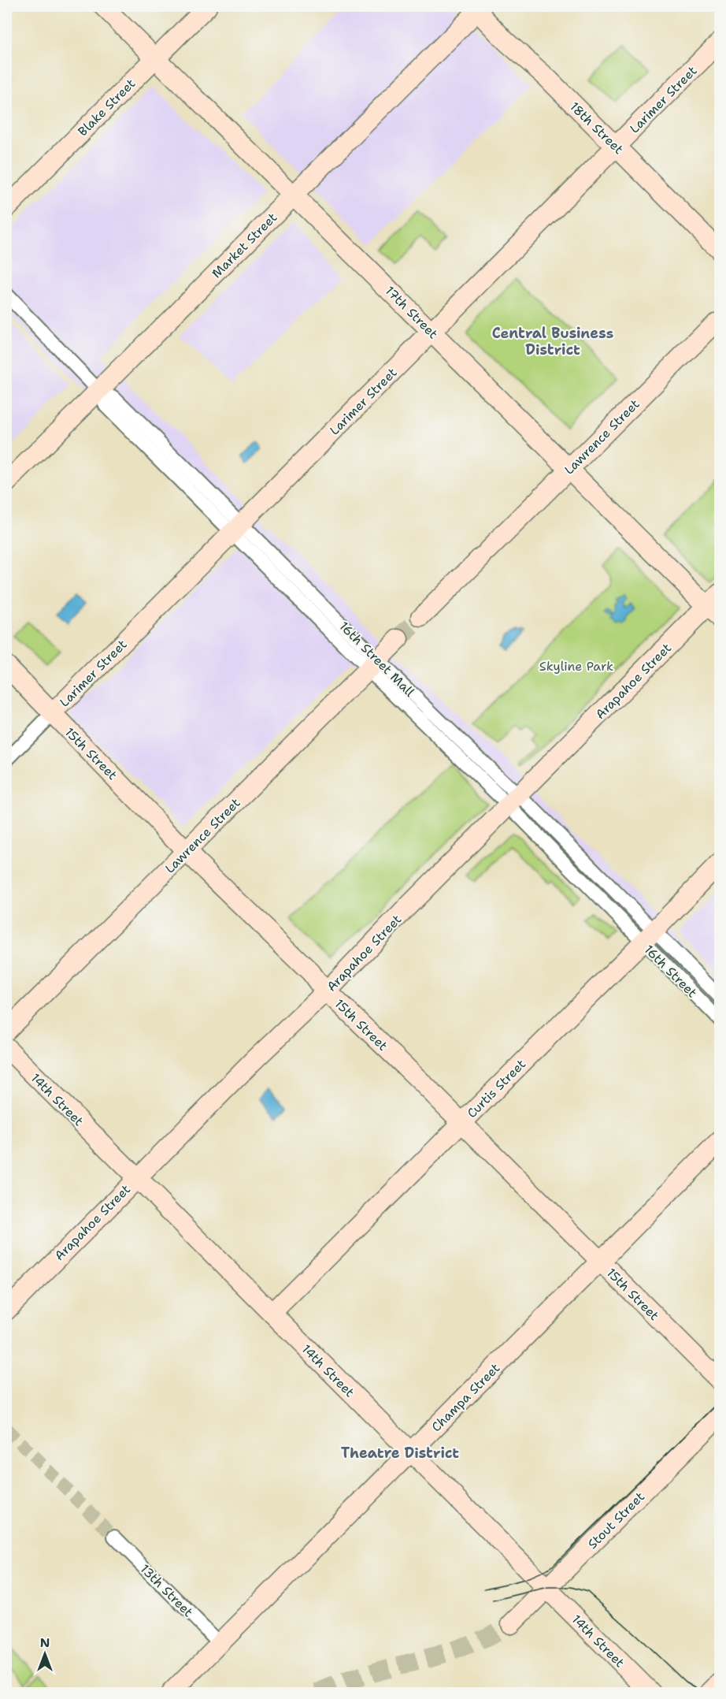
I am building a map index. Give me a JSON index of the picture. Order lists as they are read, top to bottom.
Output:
{
  "streets": {
    "main road": [
      "Larimer Street",
      "Blake Street",
      "18th Street",
      "Market Street",
      "17th Street",
      "Lawrence Street",
      "Arapahoe Street",
      "15th Street",
      "Curtis Street",
      "14th Street",
      "Champa Street",
      "Stout Street"
    ],
    "street": ["16th Street Mall", "16th Street", "13th Street"]
  },
  "crossings": [
    ["Larimer Street", "18th Street"],
    ["Larimer Street", "17th Street"],
    ["Larimer Street", "16th Street Mall"],
    ["Larimer Street", "15th Street"],
    ["Blake Street", "17th Street"],
    ["18th Street", "Market Street"],
    ["Market Street", "17th Street"],
    ["Market Street", "16th Street Mall"],
    ["17th Street", "Lawrence Street"],
    ["17th Street", "Arapahoe Street"],
    ["Lawrence Street", "16th Street Mall"],
    ["Lawrence Street", "15th Street"],
    ["16th Street Mall", "Arapahoe Street"],
    ["16th Street Mall", "16th Street"],
    ["16th Street Mall", "Curtis Street"],
    ["Arapahoe Street", "15th Street"],
    ["Arapahoe Street", "14th Street"],
    ["15th Street", "Curtis Street"],
    ["15th Street", "Champa Street"],
    ["16th Street", "Curtis Street"],
    ["Curtis Street", "14th Street"],
    ["14th Street", "Champa Street"],
    ["14th Street", "Stout Street"],
    ["Champa Street", "13th Street"]
  ],
  "districts": ["Central Business District", "Theatre District"],
  "parks": ["Skyline Park"],
  "north": "top"
}
